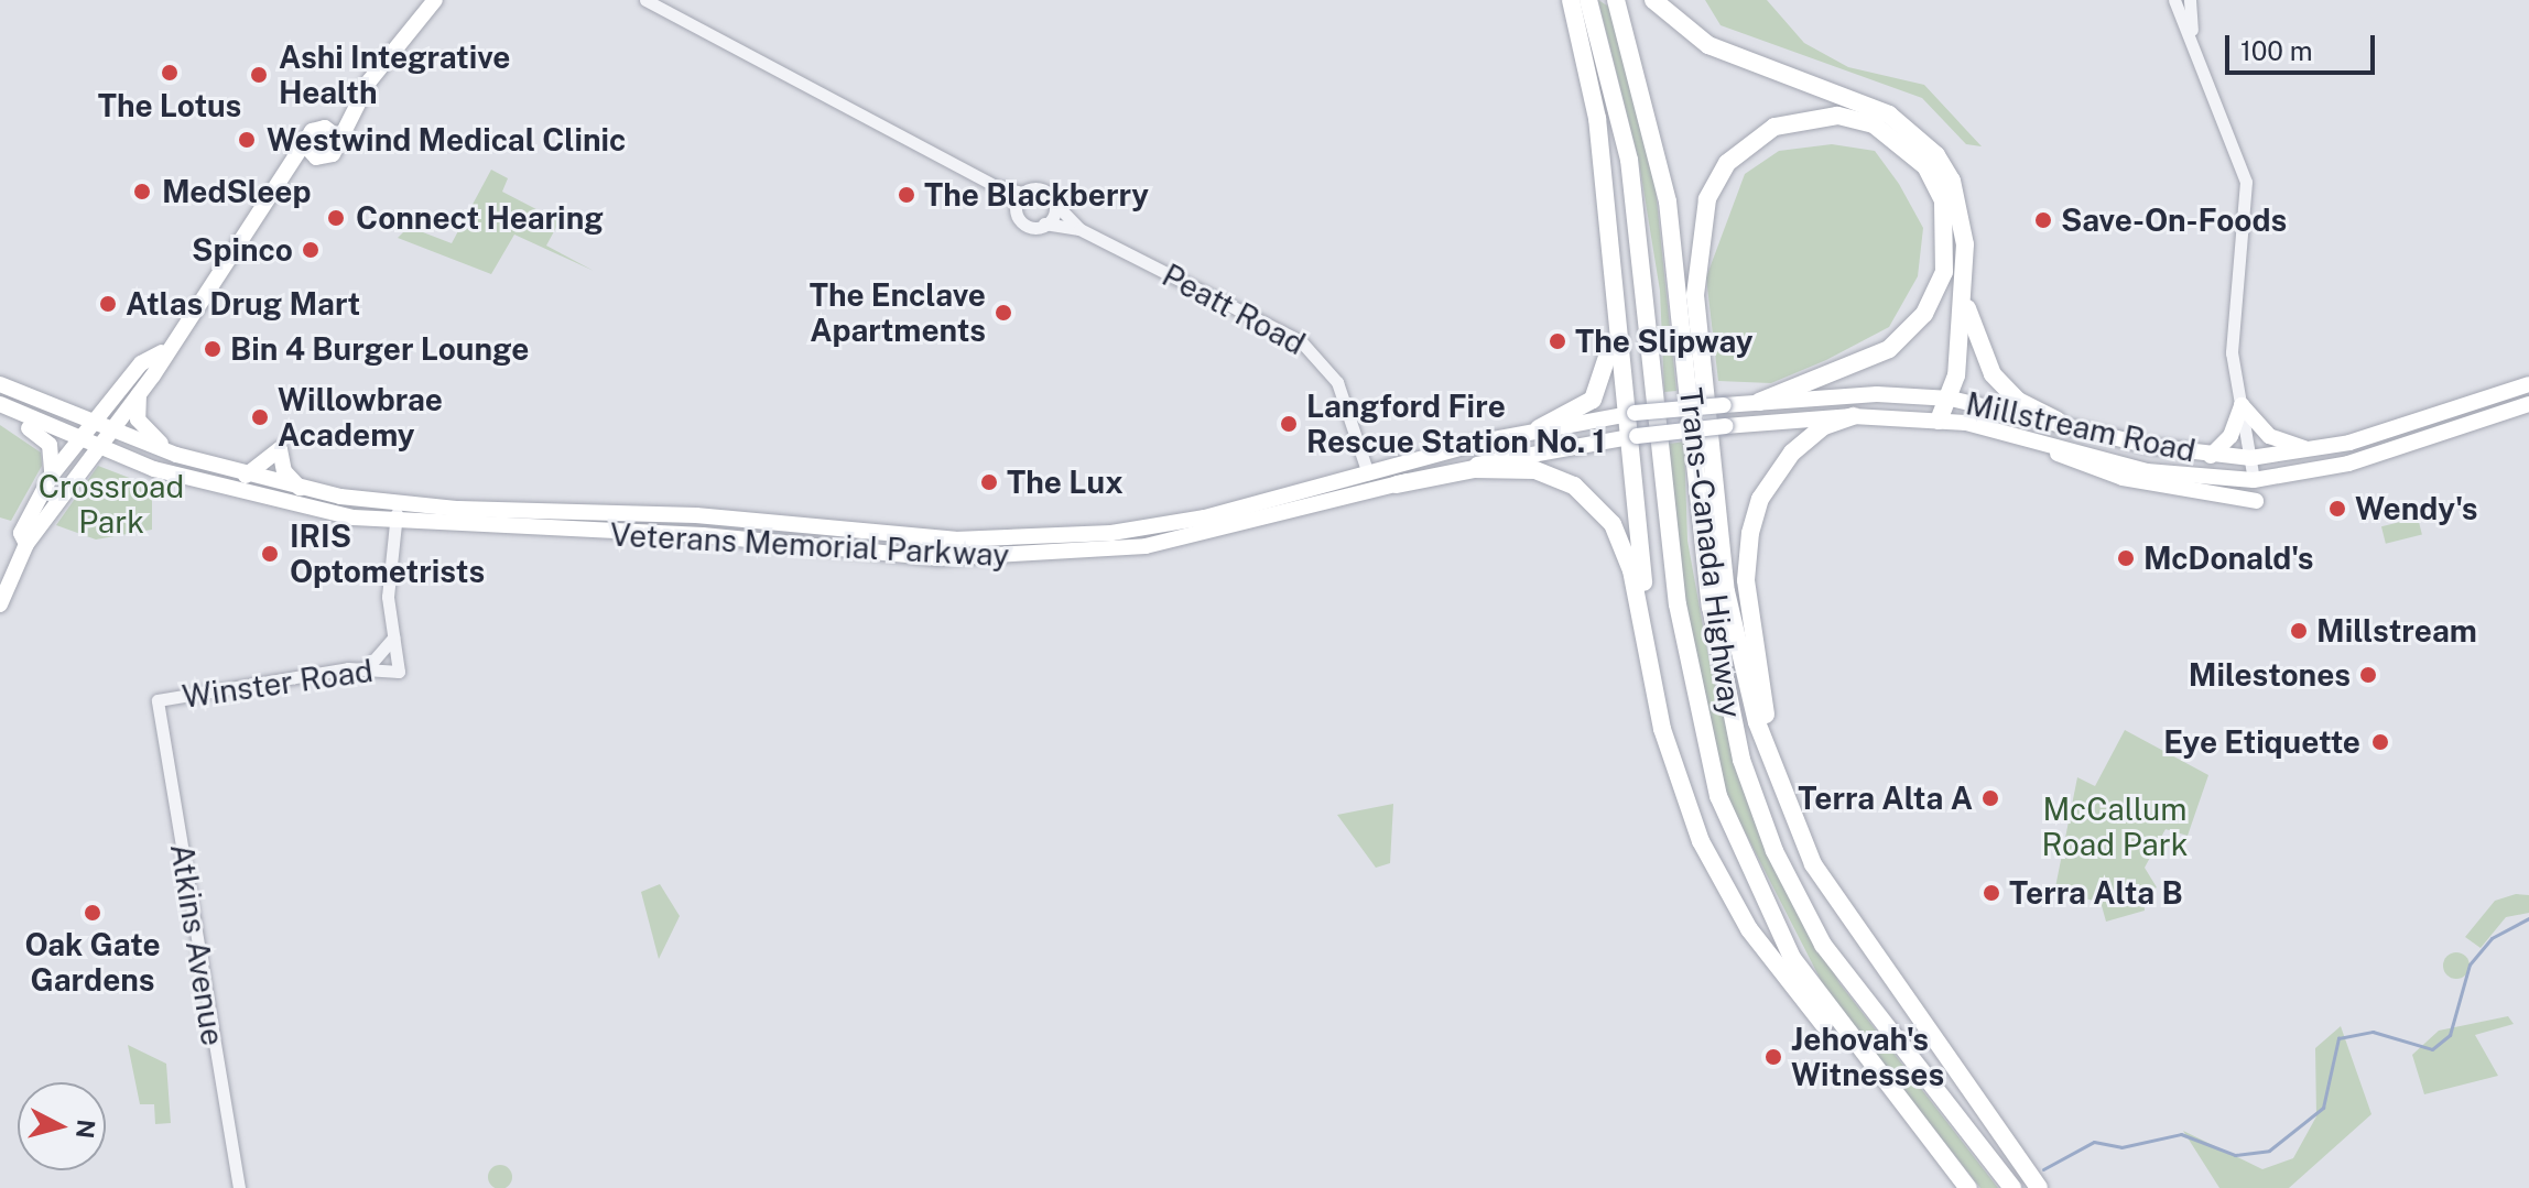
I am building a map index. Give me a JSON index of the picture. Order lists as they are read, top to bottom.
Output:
{
  "streets": {
    "highway": ["Trans-Canada Highway"],
    "main road": ["Millstream Road", "Veterans Memorial Parkway"],
    "street": ["Peatt Road", "Winster Road", "Atkins Avenue"]
  },
  "crossings": [
    ["Peatt Road", "Veterans Memorial Parkway"],
    ["Millstream Road", "Veterans Memorial Parkway"],
    ["Winster Road", "Atkins Avenue"]
  ],
  "parks": ["Crossroad Park", "McCallum Road Park"],
  "places": [
    "The Lotus",
    "Ashi Integrative Health",
    "Westwind Medical Clinic",
    "MedSleep",
    "The Blackberry",
    "Connect Hearing",
    "Save-On-Foods",
    "Spinco",
    "Atlas Drug Mart",
    "The Enclave Apartments",
    "The Slipway",
    "Bin 4 Burger Lounge",
    "Willowbrae Academy",
    "Langford Fire Rescue Station No. 1",
    "The Lux",
    "Wendy's",
    "IRIS Optometrists",
    "McDonald's",
    "Millstream",
    "Milestones",
    "Eye Etiquette",
    "Terra Alta A",
    "Terra Alta B",
    "Oak Gate Gardens",
    "Jehovah's Witnesses"
  ],
  "scale_bar": "100 m",
  "north": "right"
}
